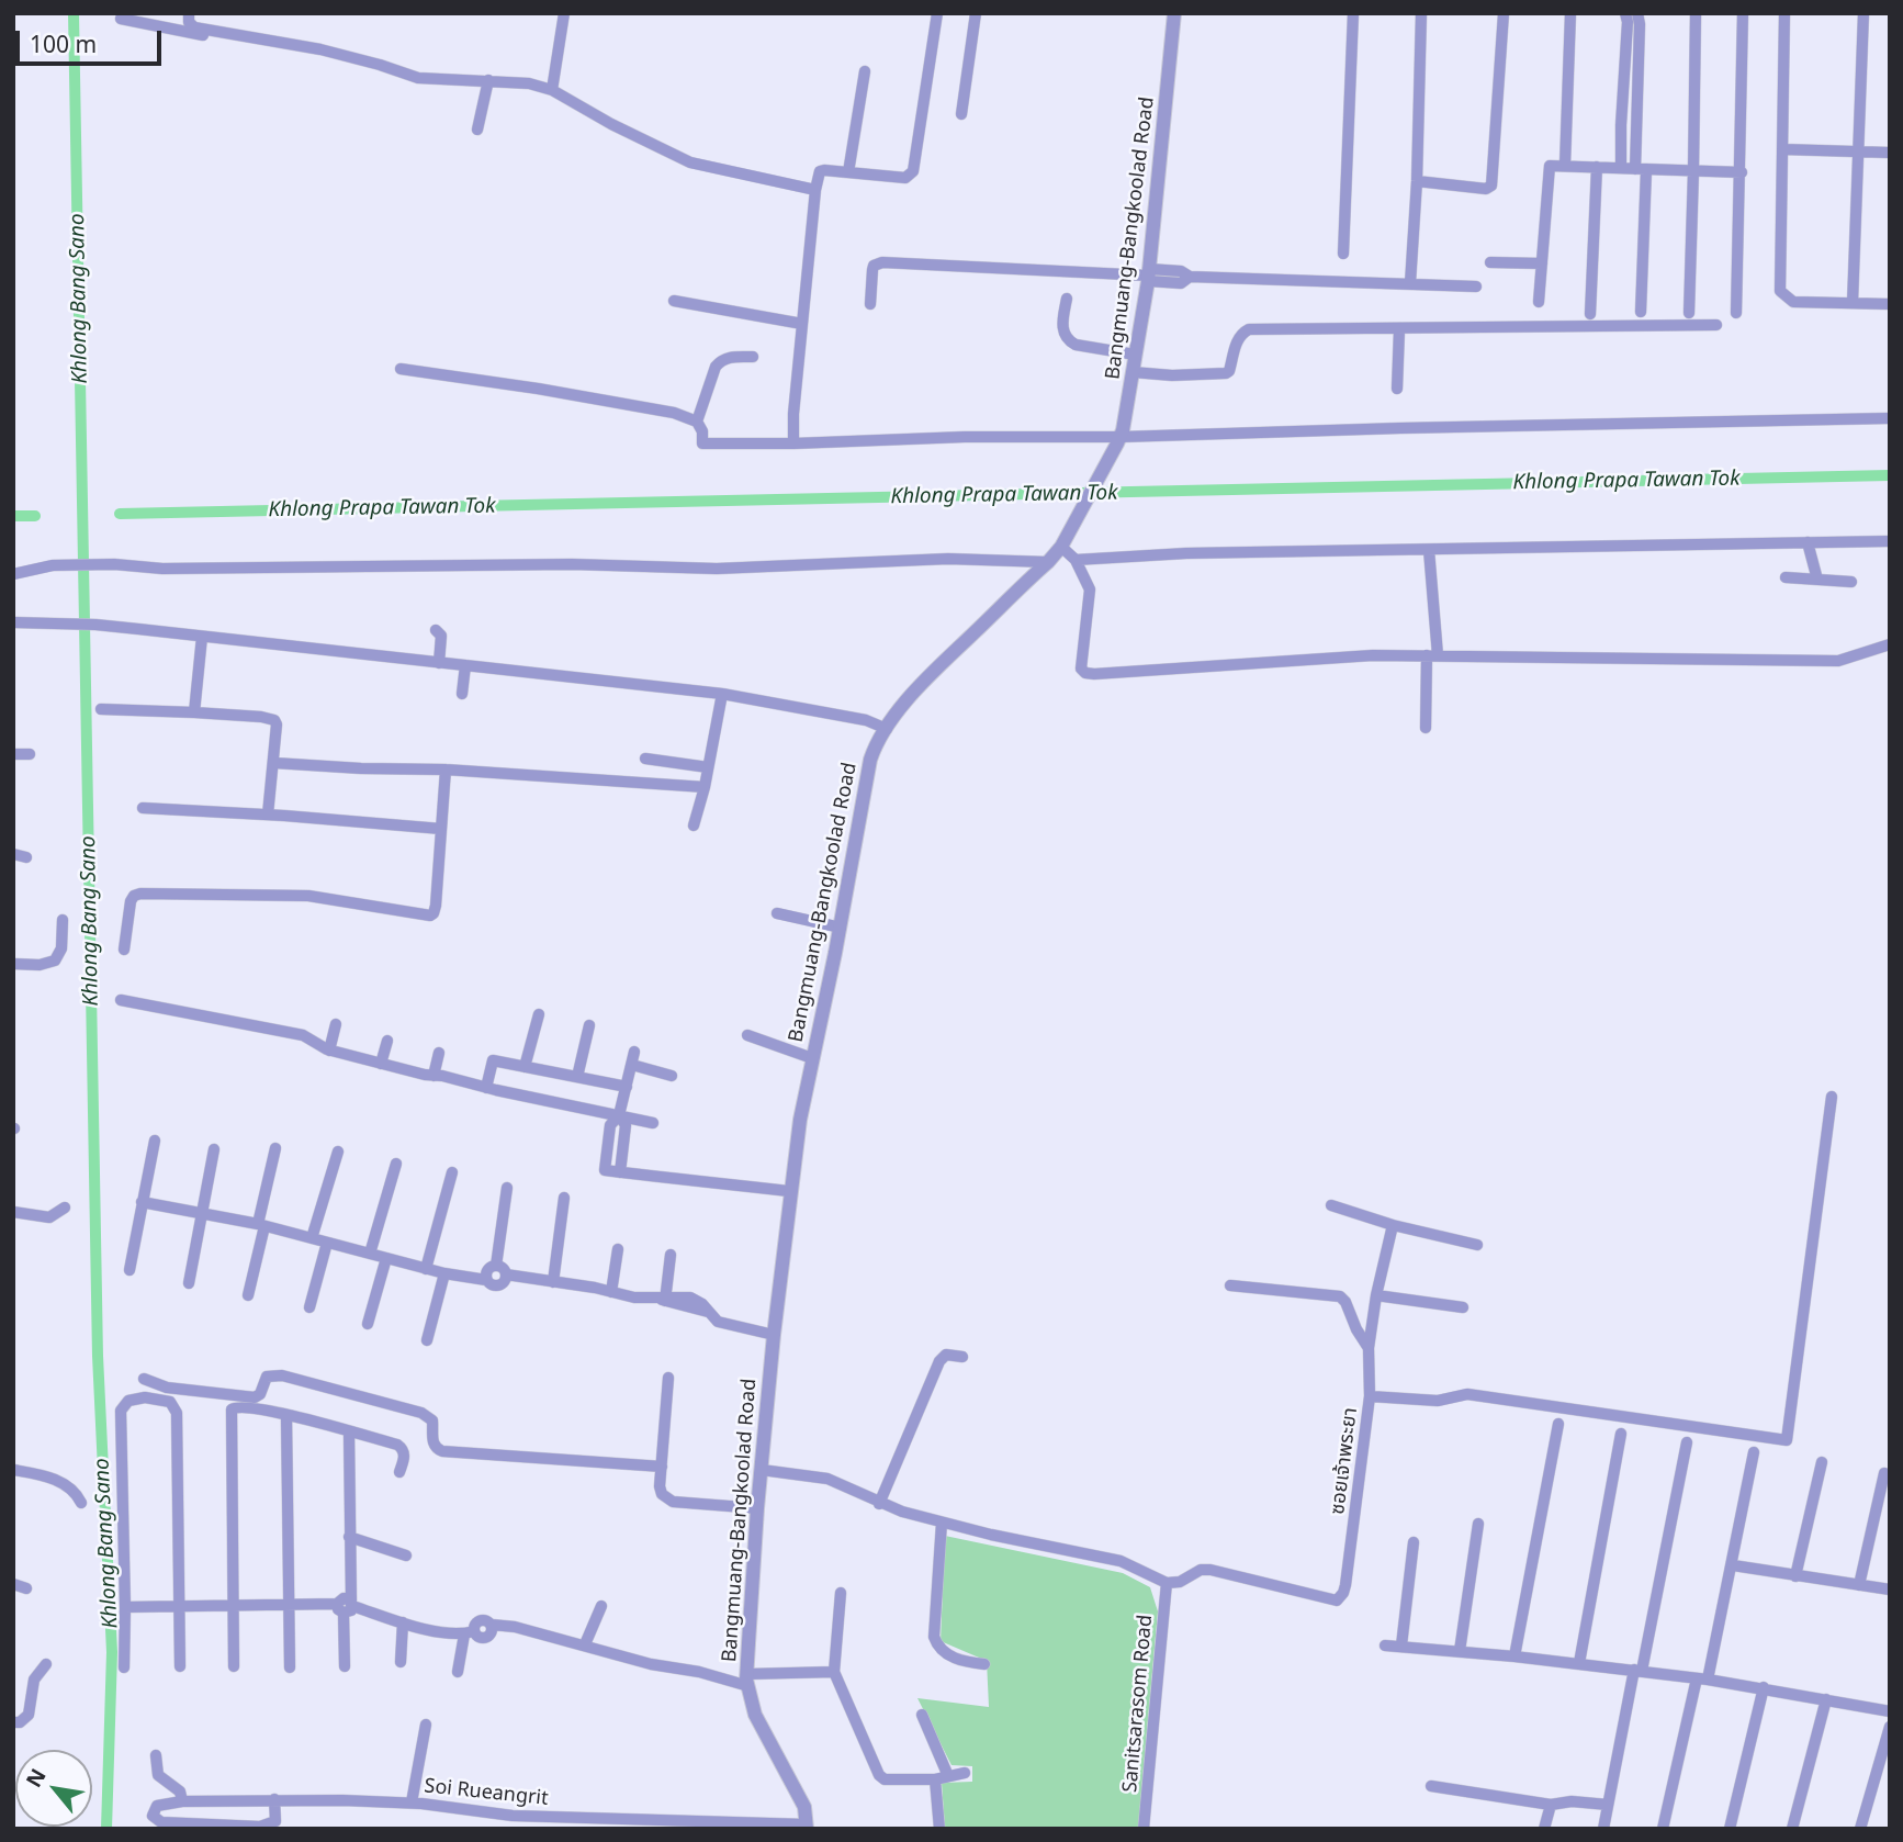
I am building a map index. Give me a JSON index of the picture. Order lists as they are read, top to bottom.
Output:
{
  "streets": {
    "street": [
      "Bangmuang-Bangkoolad Road",
      "ซอยเจ้าพระยา",
      "Sanitsarasom Road",
      "Soi Rueangrit"
    ]
  },
  "crossings": [
    ["Bangmuang-Bangkoolad Road", "Soi Rueangrit"],
    ["ซอยเจ้าพระยา", "Sanitsarasom Road"]
  ],
  "water": ["Khlong Bang Sano", "Khlong Prapa Tawan Tok"],
  "scale_bar": "100 m",
  "north": "top left"
}
